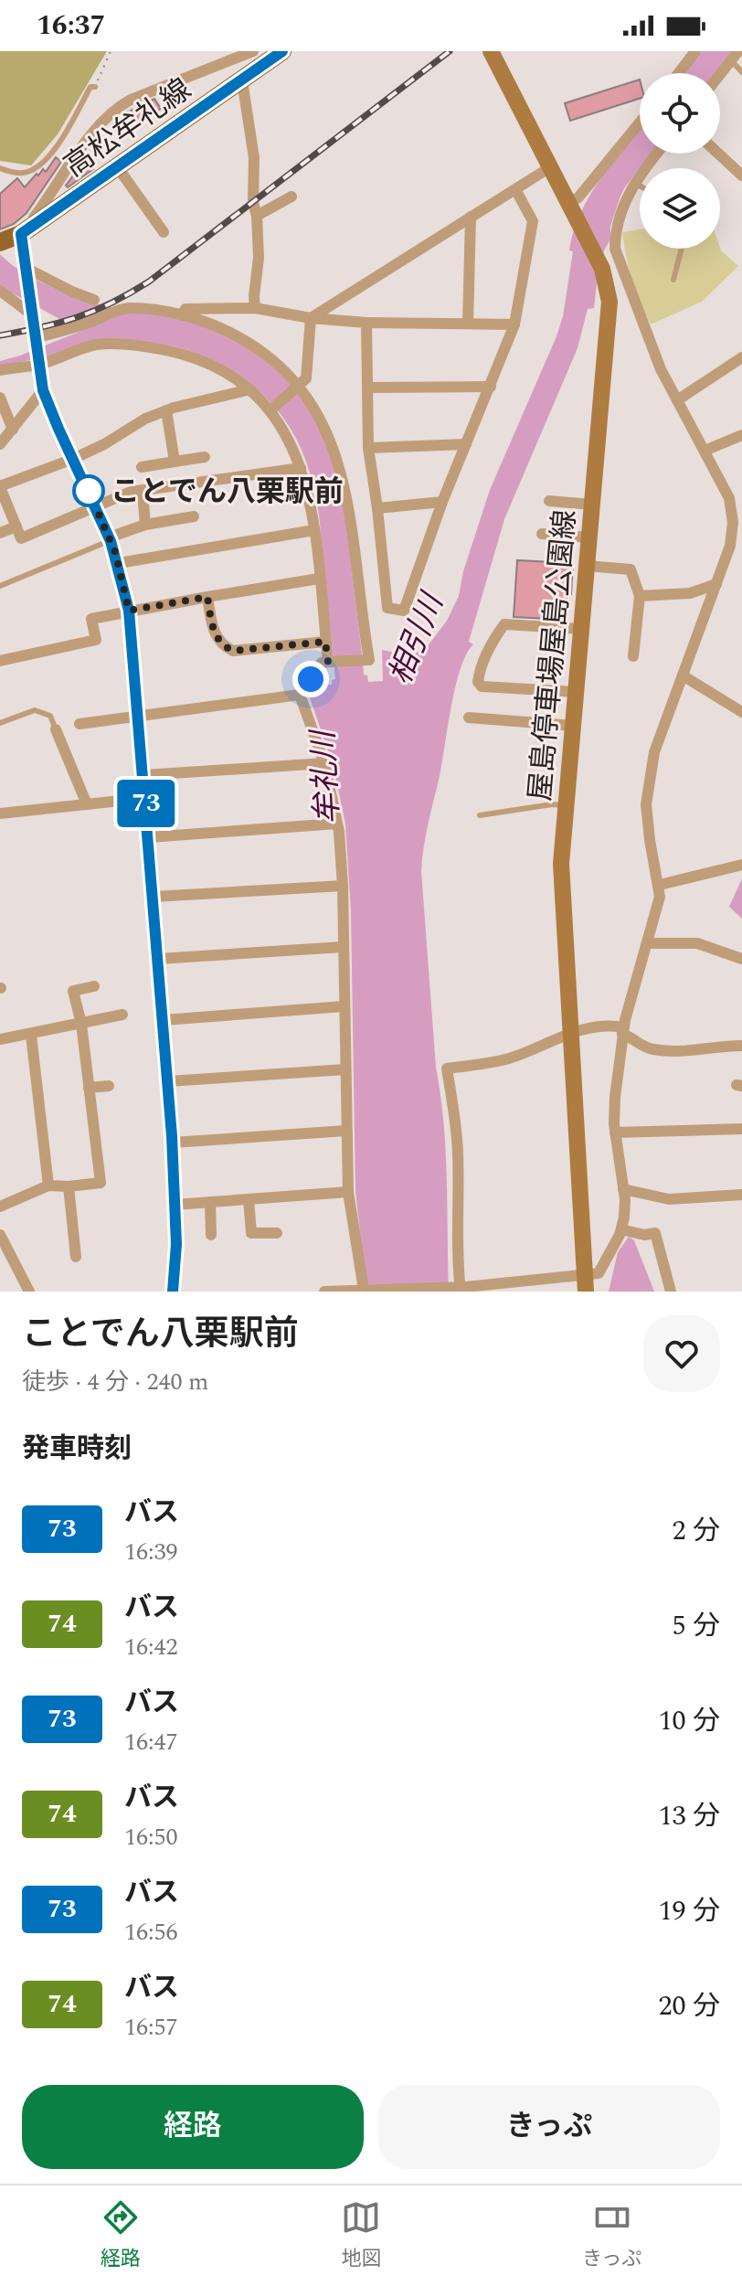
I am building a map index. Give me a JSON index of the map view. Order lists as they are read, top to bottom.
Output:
{
  "streets": {
    "main road": ["高松牟礼線", "屋島停車場屋島公園線"]
  },
  "water": ["相引川", "牟礼川"],
  "places": ["ことでん八栗駅前"],
  "lines": ["bus line 73"],
  "page": {
    "status": "16:37",
    "on_map": "73",
    "heading": [
      ["ことでん八栗駅前", "徒歩 · 4 分 · 240 m"],
      "発車時刻"
    ],
    "list": [
      {
        "mark": "73",
        "name": "バス",
        "note": "16:39",
        "value": "2 分"
      },
      {
        "mark": "74",
        "name": "バス",
        "note": "16:42",
        "value": "5 分"
      },
      {
        "mark": "73",
        "name": "バス",
        "note": "16:47",
        "value": "10 分"
      },
      {
        "mark": "74",
        "name": "バス",
        "note": "16:50",
        "value": "13 分"
      },
      {
        "mark": "73",
        "name": "バス",
        "note": "16:56",
        "value": "19 分"
      },
      {
        "mark": "74",
        "name": "バス",
        "note": "16:57",
        "value": "20 分"
      }
    ],
    "buttons": ["経路", "きっぷ"],
    "tabs": ["経路", "地図", "きっぷ"]
  }
}
